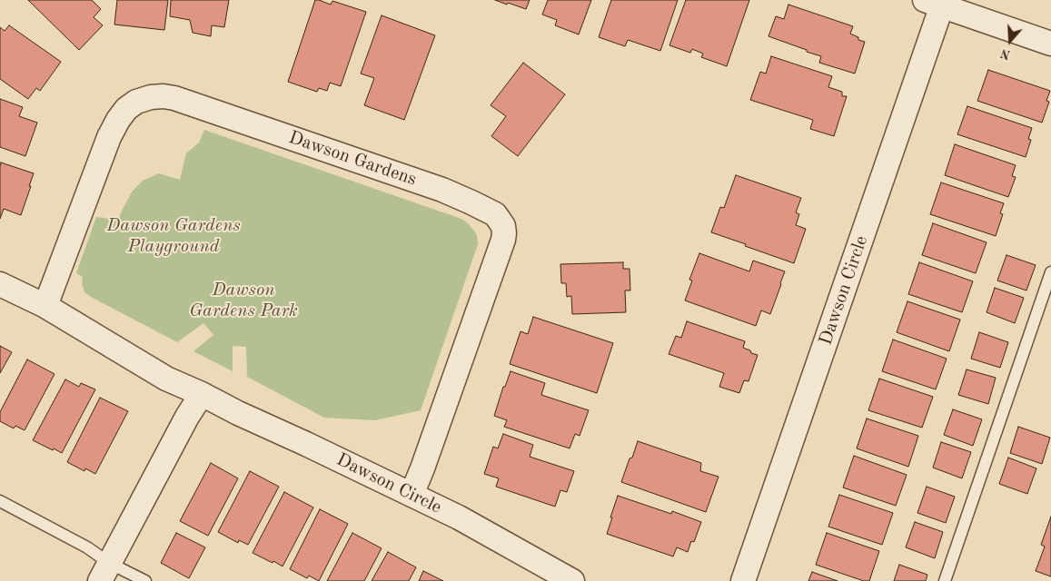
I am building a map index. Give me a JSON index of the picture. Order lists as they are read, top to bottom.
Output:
{
  "streets": {
    "street": ["Dawson Gardens", "Dawson Circle"]
  },
  "crossings": [
    ["Dawson Gardens", "Dawson Circle"]
  ],
  "parks": ["Dawson Gardens Playground", "Dawson Gardens Park"],
  "north": "bottom"
}
